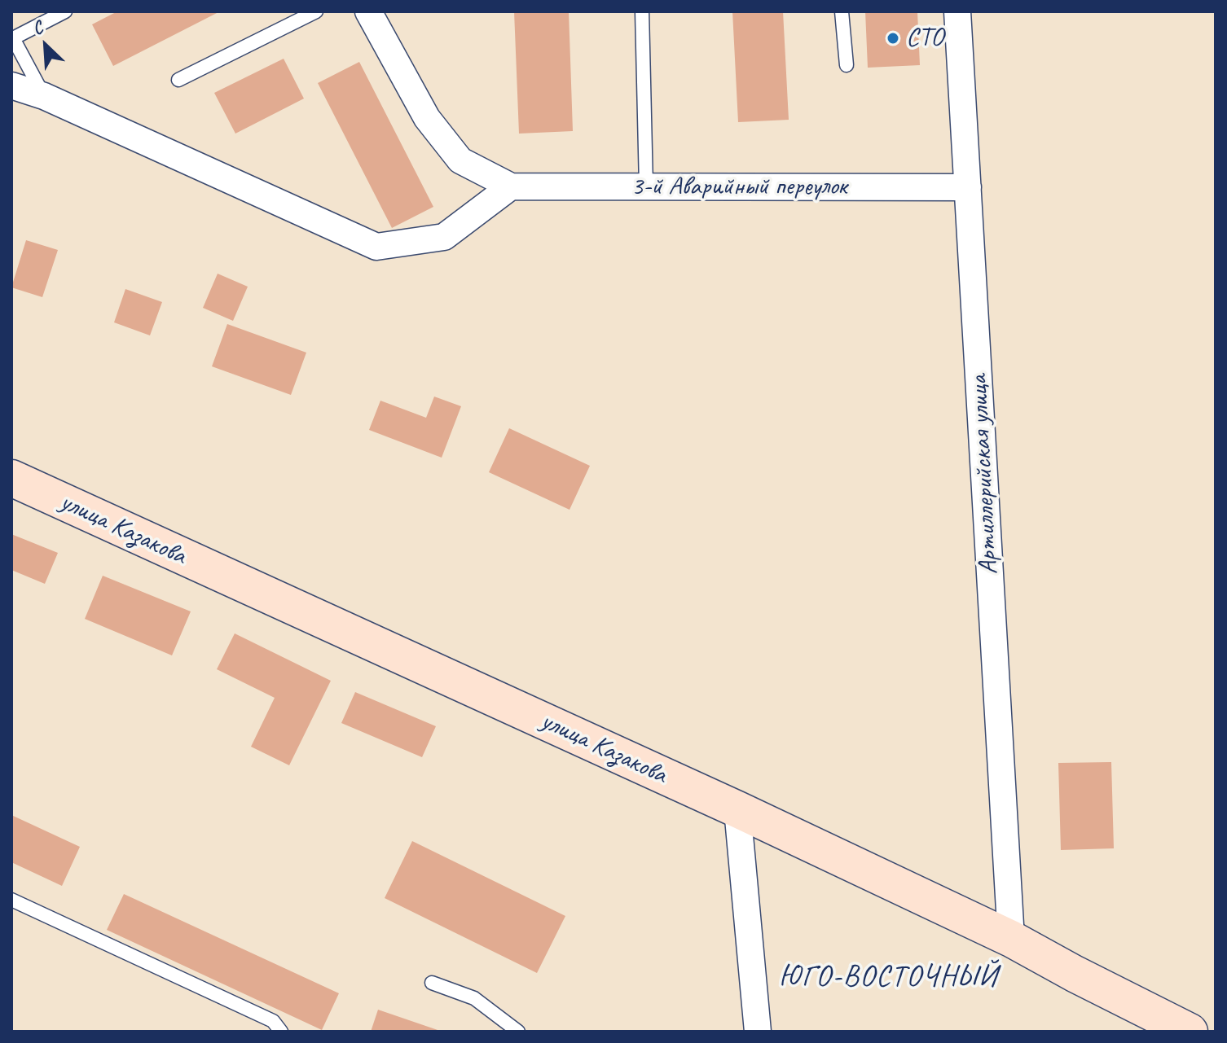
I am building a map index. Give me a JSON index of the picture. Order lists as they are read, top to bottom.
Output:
{
  "streets": {
    "main road": ["улица Казакова"],
    "street": ["3-й Аварийный переулок", "Артиллерийская улица"]
  },
  "crossings": [
    ["3-й Аварийный переулок", "Артиллерийская улица"],
    ["Артиллерийская улица", "улица Казакова"]
  ],
  "districts": ["ЮГО-ВОСТОЧНЫЙ"],
  "places": ["СТО"],
  "north": "top left"
}
